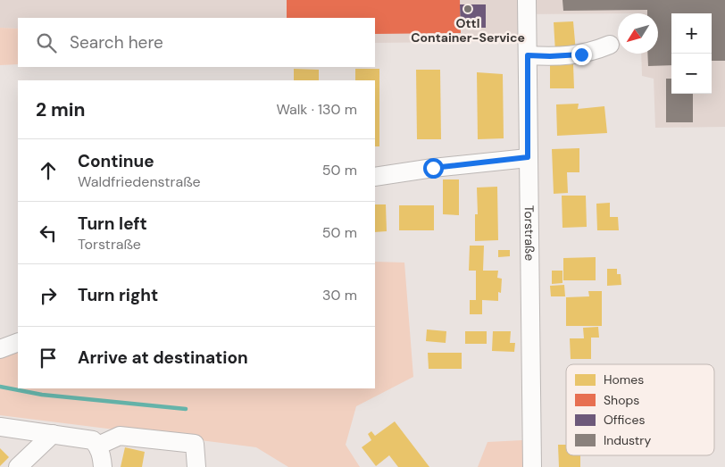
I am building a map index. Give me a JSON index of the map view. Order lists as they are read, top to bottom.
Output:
{
  "streets": {
    "street": ["Torstraße"]
  },
  "places": ["Ottl Container-Service"],
  "legend": [
    "Homes",
    "Shops",
    "Offices",
    "Industry"
  ],
  "north": "bottom left",
  "page": {
    "map_buttons": ["+", "−"],
    "search": "Search here",
    "heading": ["2 min", "Walk · 130 m"],
    "list": [
      ["Continue", "Waldfriedenstraße", "50 m"],
      ["Turn left", "Torstraße", "50 m"],
      ["Turn right", "30 m"],
      "Arrive at destination"
    ]
  }
}
